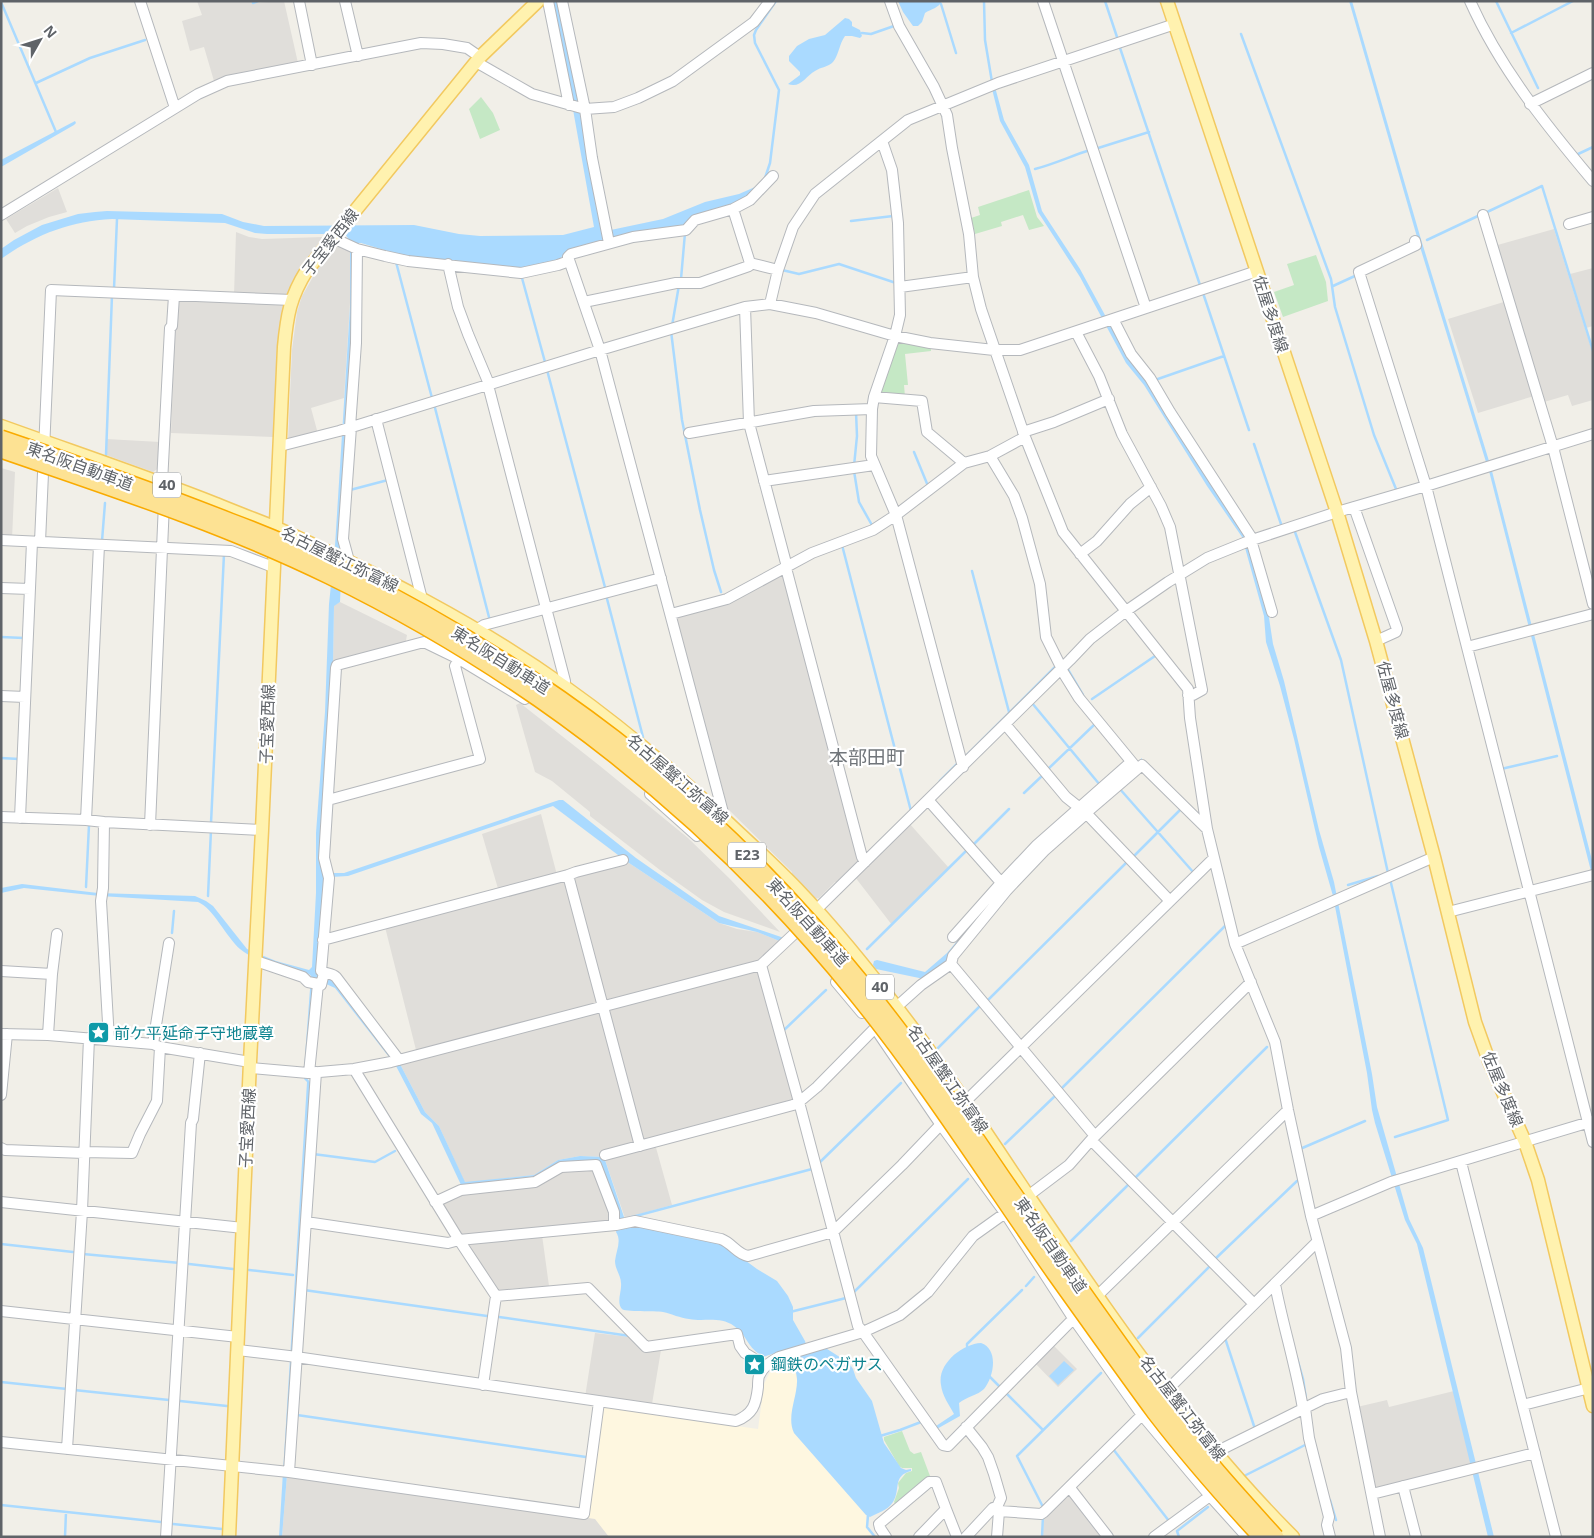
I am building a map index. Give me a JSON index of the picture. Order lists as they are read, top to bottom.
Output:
{
  "streets": {
    "highway": ["東名阪自動車道", "E23"],
    "main road": [
      "子宝愛西線",
      "佐屋多度線",
      "40",
      "名古屋蟹江弥富線"
    ]
  },
  "crossings": [
    ["子宝愛西線", "名古屋蟹江弥富線"]
  ],
  "districts": ["本部田町"],
  "places": {
    "place": ["前ケ平延命子守地蔵尊", "鋼鉄のペガサス"]
  },
  "north": "top right"
}
